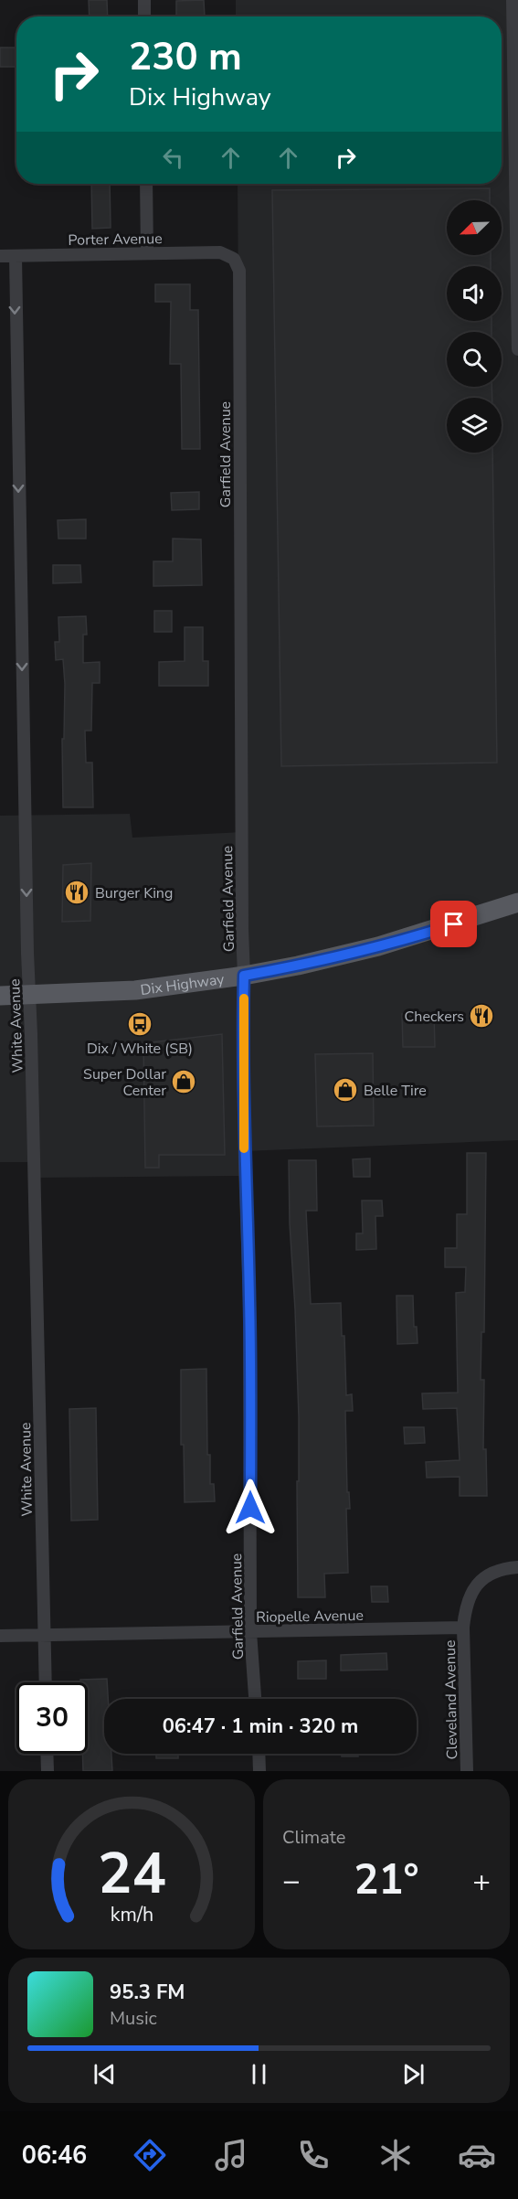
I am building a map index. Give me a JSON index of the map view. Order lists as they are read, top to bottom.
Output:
{
  "streets": {
    "main road": ["Dix Highway"],
    "street": [
      "Porter Avenue",
      "Garfield Avenue",
      "White Avenue",
      "Riopelle Avenue",
      "Cleveland Avenue"
    ]
  },
  "crossings": [
    ["Porter Avenue", "Garfield Avenue"],
    ["Porter Avenue", "White Avenue"],
    ["Garfield Avenue", "Dix Highway"],
    ["Garfield Avenue", "Riopelle Avenue"],
    ["Dix Highway", "White Avenue"],
    ["White Avenue", "Riopelle Avenue"],
    ["Riopelle Avenue", "Cleveland Avenue"]
  ],
  "one_way": ["White Avenue"],
  "places": {
    "restaurant": ["Burger King", "Checkers"],
    "bus stop": ["Dix / White (SB)"],
    "shop": ["Super Dollar Center", "Belle Tire"]
  },
  "north": "bottom left",
  "page": {
    "turn": ["230 m", "Dix Highway"],
    "limit": "30",
    "trip": "06:47 · 1 min · 320 m",
    "tile": "Climate",
    "heat": ["−", "21°", "+"],
    "song": ["95.3 FM", "Music"],
    "tabs": "06:46",
    "gauge": ["24", "km/h"]
  }
}
